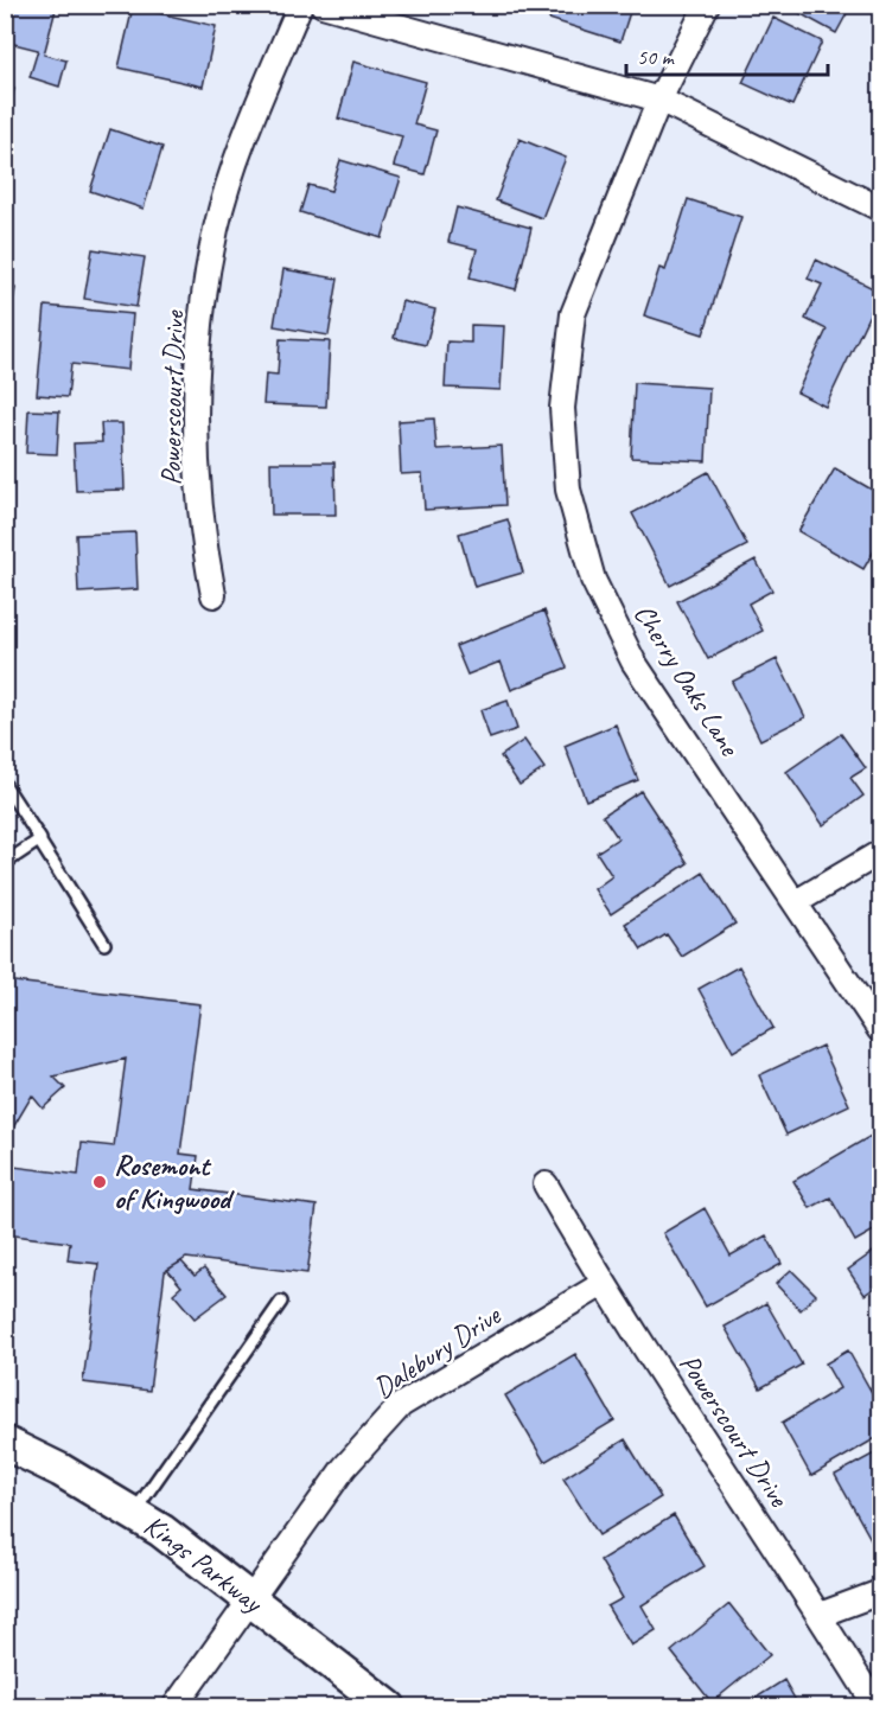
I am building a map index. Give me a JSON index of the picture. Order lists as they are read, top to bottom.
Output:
{
  "streets": {
    "street": [
      "Powerscourt Drive",
      "Cherry Oaks Lane",
      "Dalebury Drive",
      "Kings Parkway"
    ]
  },
  "crossings": [
    ["Powerscourt Drive", "Dalebury Drive"],
    ["Dalebury Drive", "Kings Parkway"]
  ],
  "places": ["Rosemont of Kingwood"],
  "scale_bar": "50 m"
}
